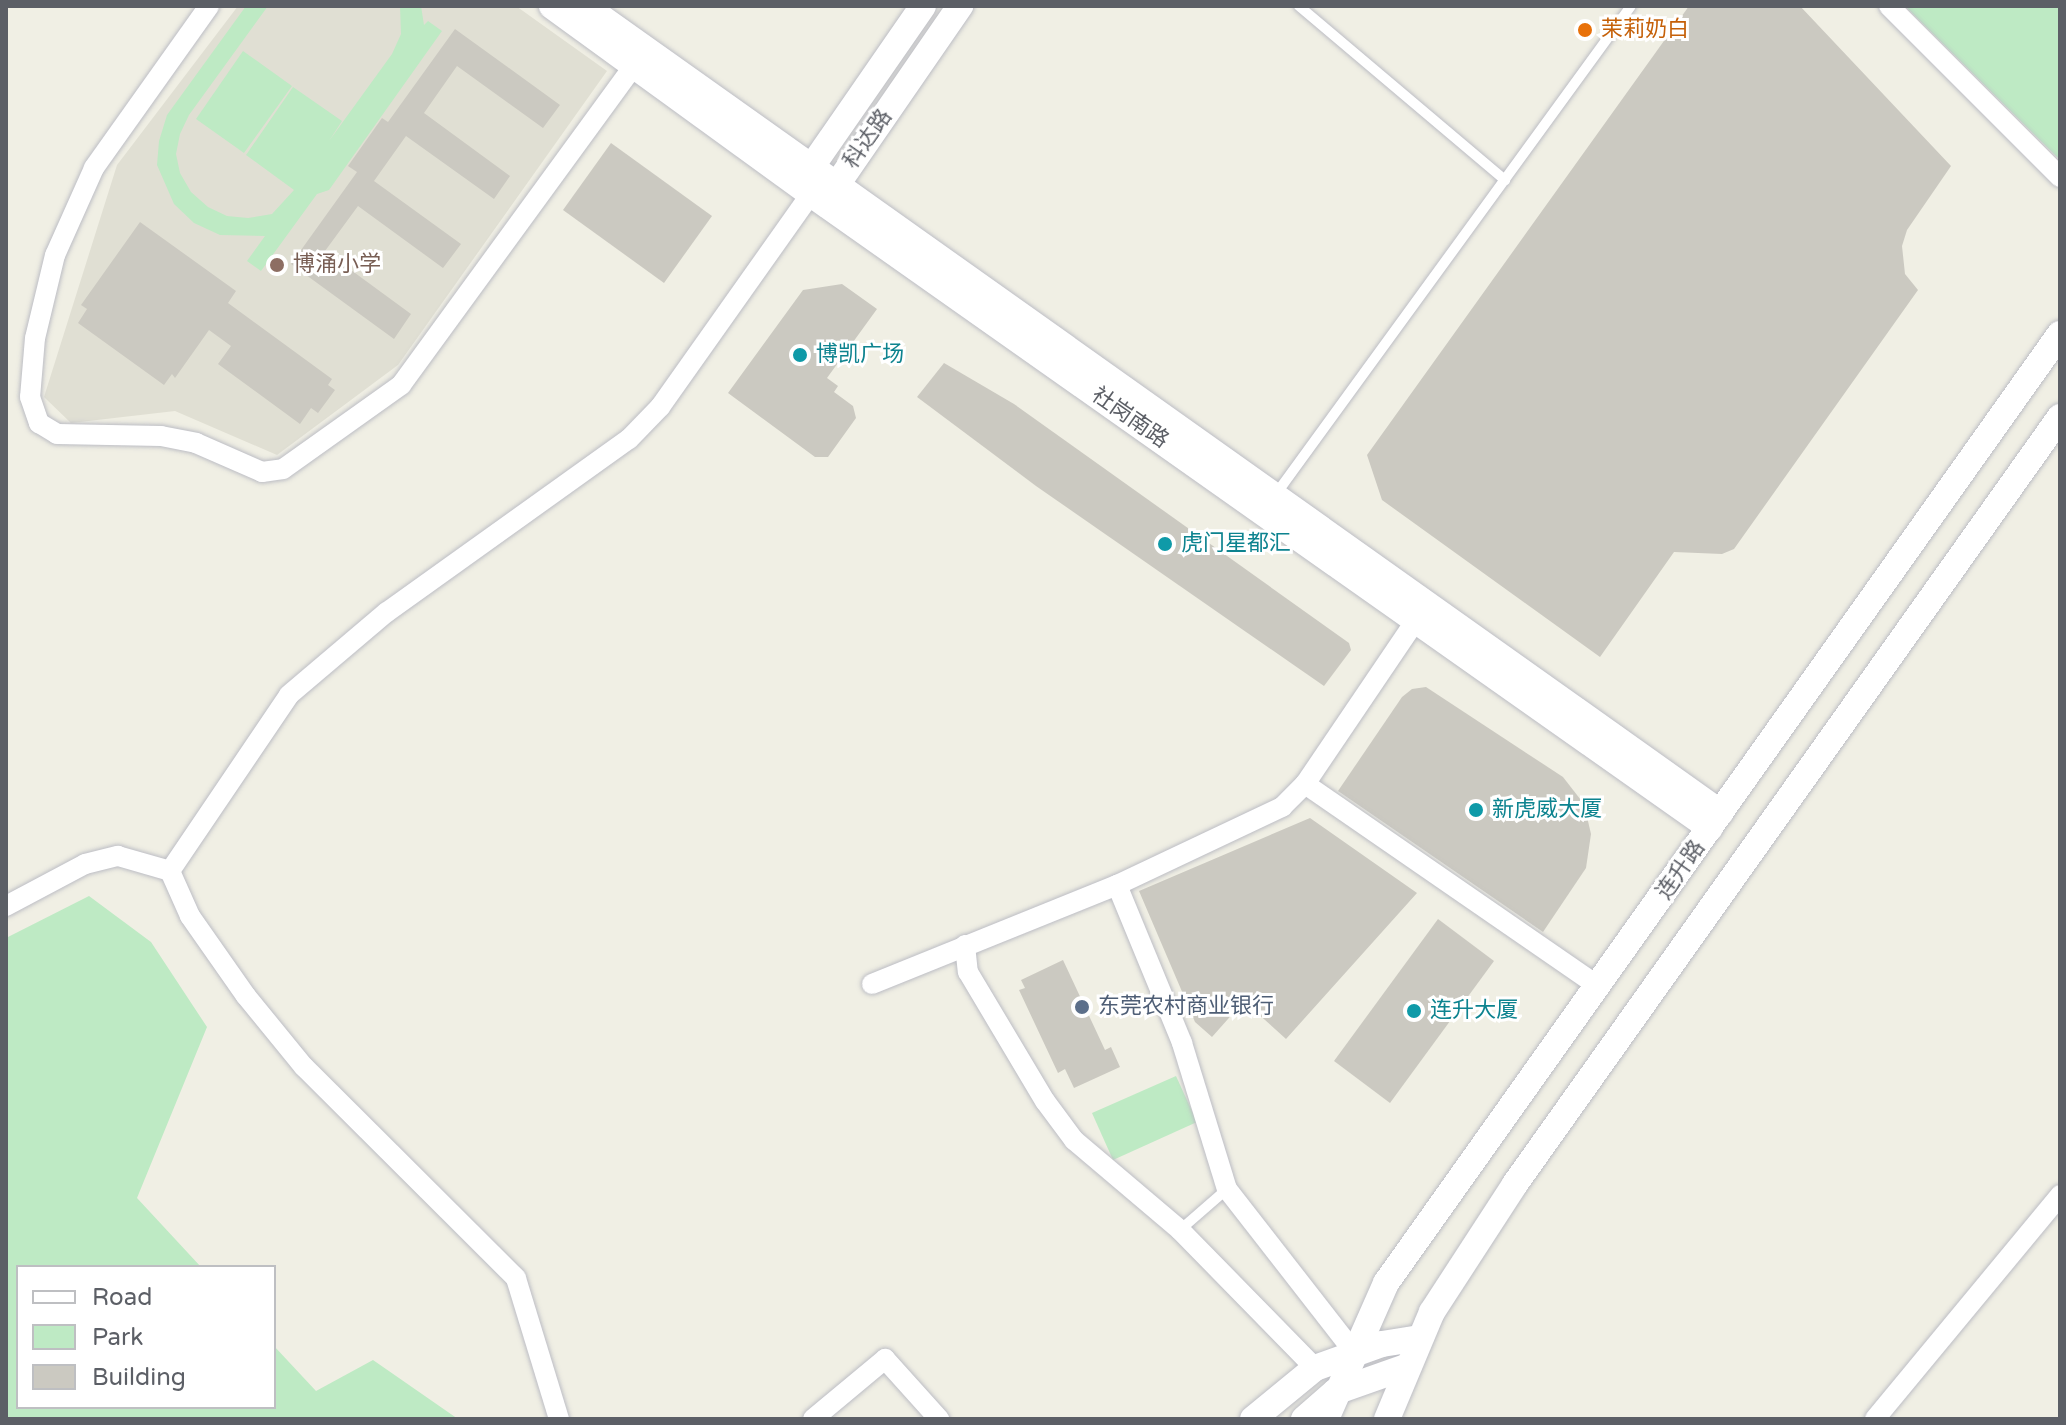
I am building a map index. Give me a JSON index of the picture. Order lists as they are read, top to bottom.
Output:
{
  "streets": {
    "street": ["科达路", "社岗南路", "连升路"]
  },
  "crossings": [
    ["科达路", "社岗南路"],
    ["社岗南路", "连升路"]
  ],
  "places": [
    "茉莉奶白",
    "博涌小学",
    "博凯广场",
    "虎门星都汇",
    "新虎威大厦",
    "东莞农村商业银行",
    "连升大厦"
  ],
  "legend": ["Road", "Park", "Building"]
}
